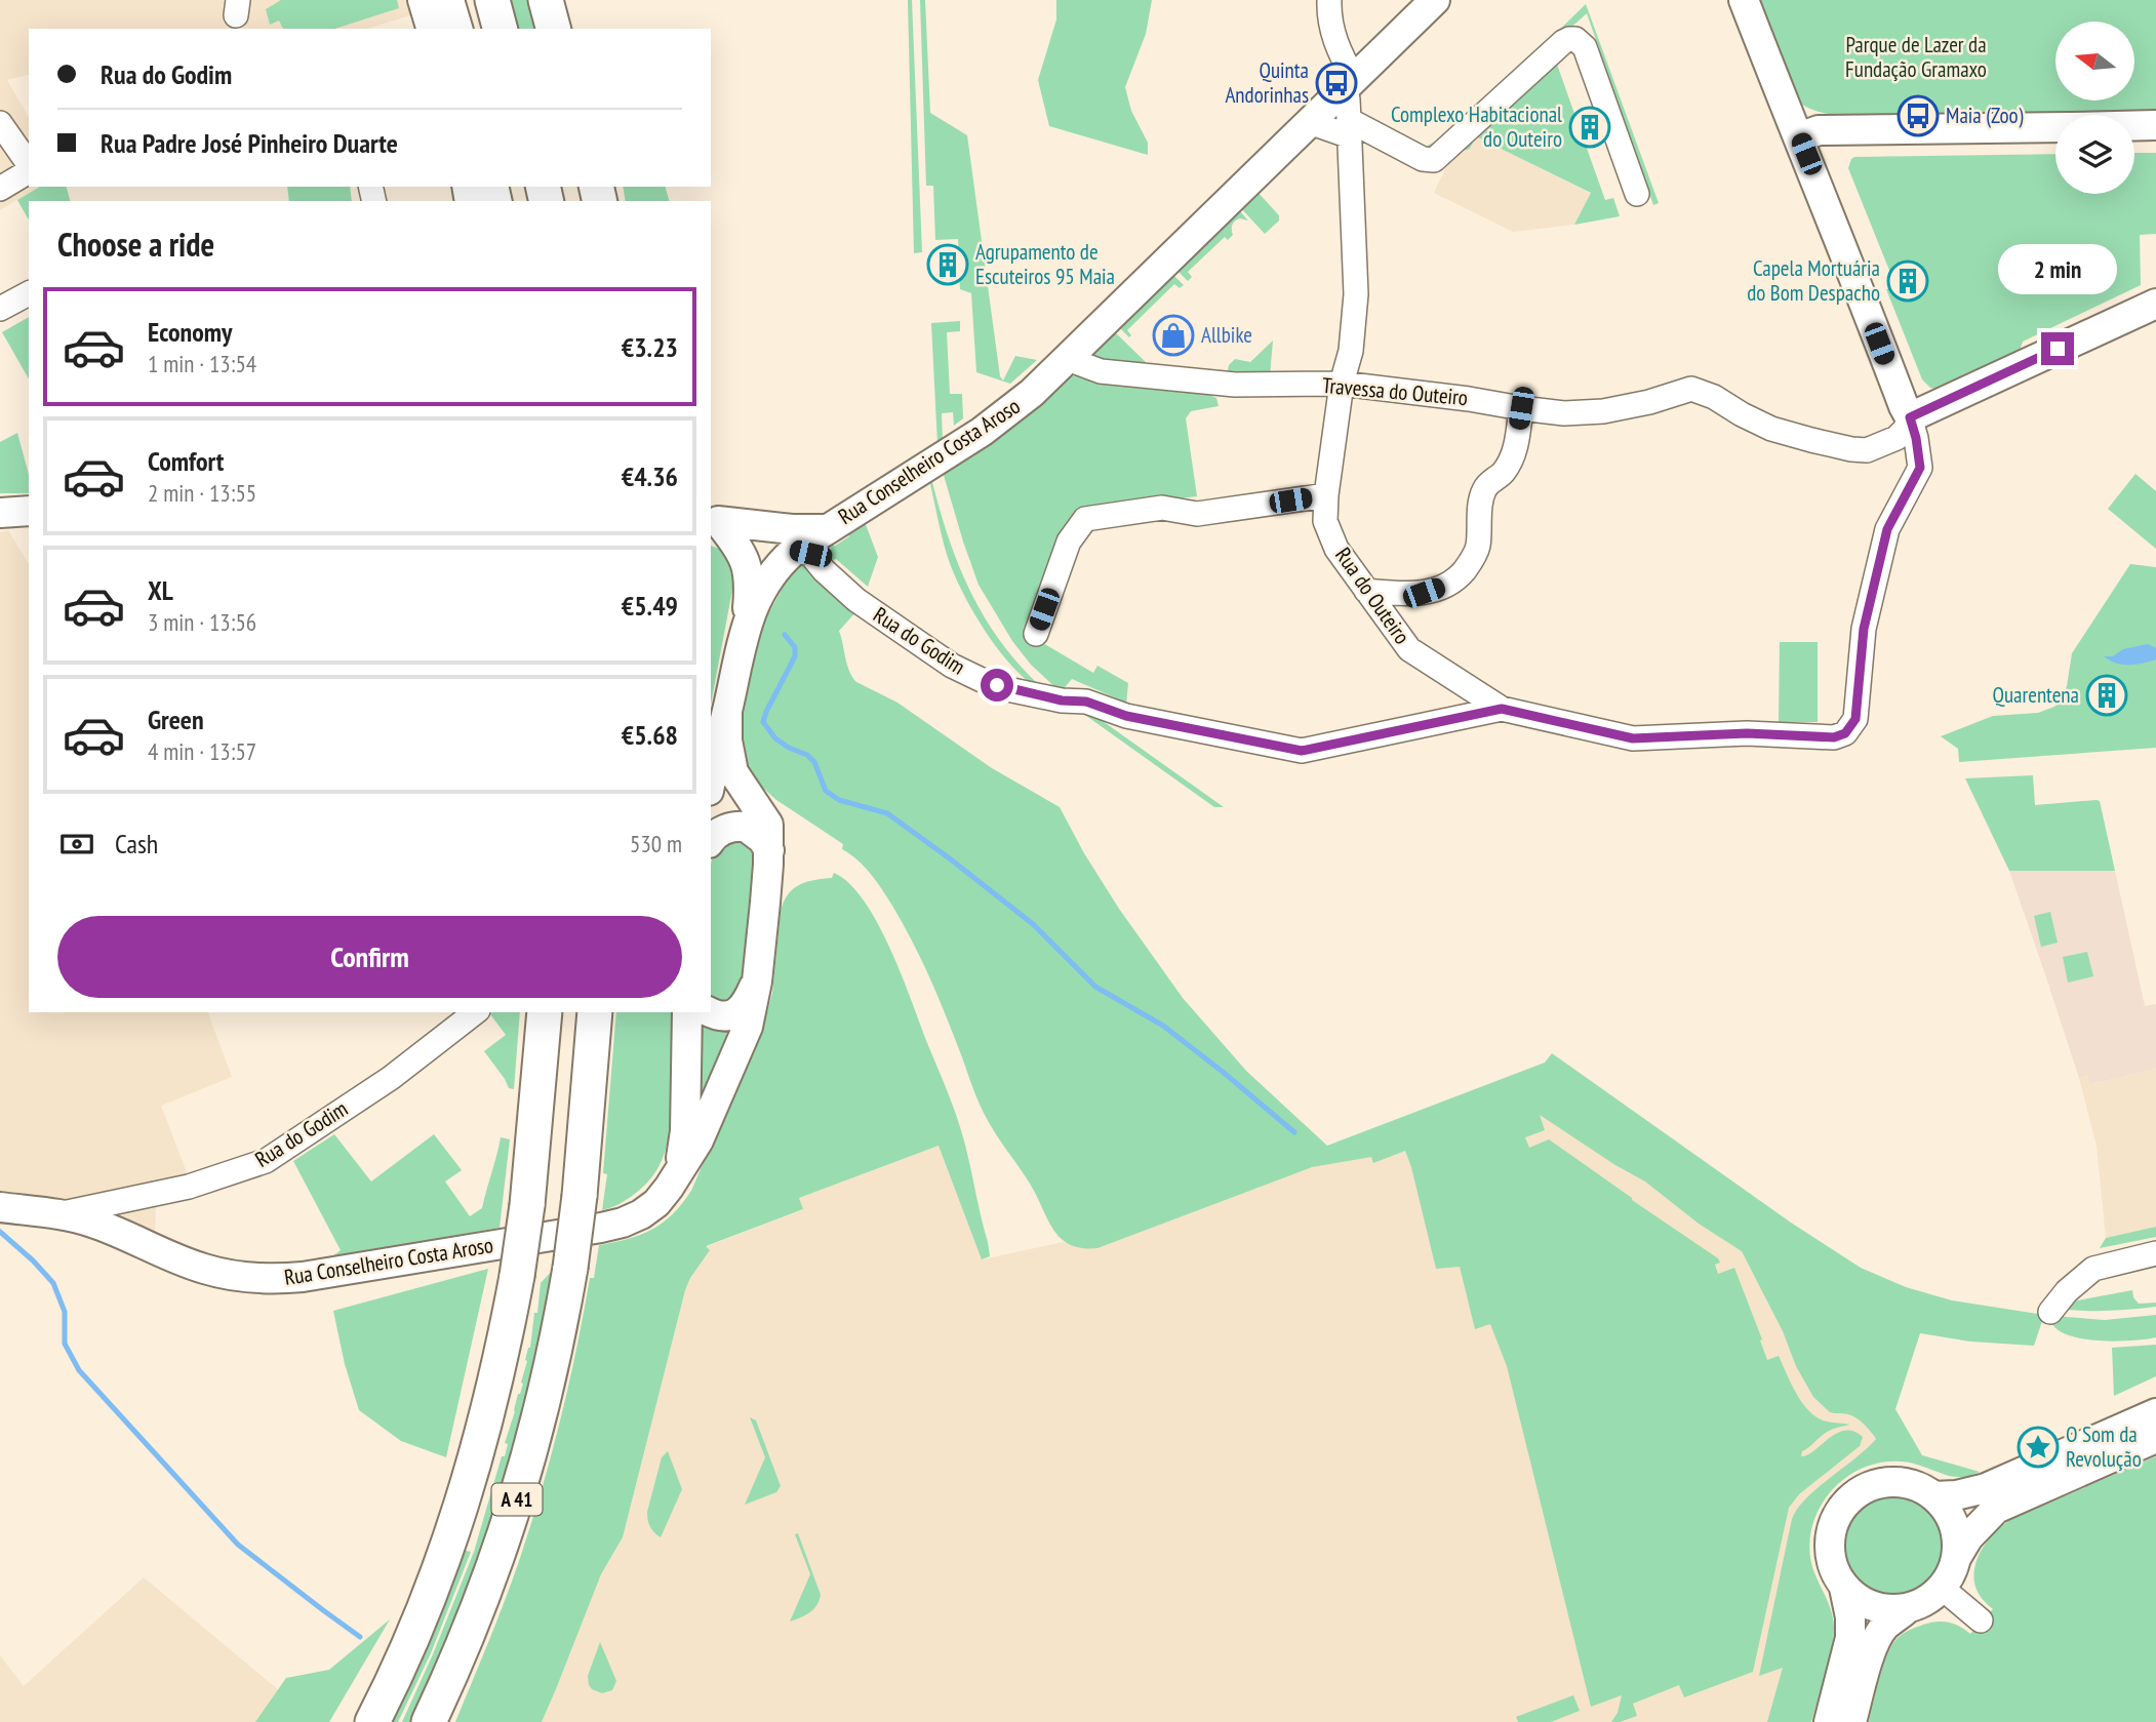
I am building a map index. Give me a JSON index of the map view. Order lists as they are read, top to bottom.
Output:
{
  "streets": {
    "highway": ["A 41"],
    "main road": ["Rua Conselheiro Costa Aroso"],
    "street": ["Travessa do Outeiro", "Rua do Outeiro", "Rua do Godim"]
  },
  "crossings": [
    ["Travessa do Outeiro", "Rua Conselheiro Costa Aroso"],
    ["Travessa do Outeiro", "Rua do Outeiro"],
    ["Rua Conselheiro Costa Aroso", "Rua do Outeiro"],
    ["Rua Conselheiro Costa Aroso", "Rua do Godim"],
    ["Rua do Outeiro", "Rua do Godim"]
  ],
  "parks": ["Parque de Lazer da Fundação Gramaxo"],
  "places": {
    "bus stop": ["Quinta Andorinhas", "Maia (Zoo)"],
    "building": [
      "Complexo Habitacional do Outeiro",
      "Agrupamento de Escuteiros 95 Maia",
      "Capela Mortuária do Bom Despacho",
      "Quarentena"
    ],
    "shop": ["Allbike"],
    "place": ["O Som da Revolução"]
  },
  "north": "left",
  "page": {
    "banner": ["Rua do Godim", "Rua Padre José Pinheiro Duarte"],
    "heading": "Choose a ride",
    "bubble": "2 min",
    "list": [
      {
        "name": "Economy",
        "note": "1 min · 13:54",
        "value": "€3.23"
      },
      {
        "name": "Comfort",
        "note": "2 min · 13:55",
        "value": "€4.36"
      },
      {
        "name": "XL",
        "note": "3 min · 13:56",
        "value": "€5.49"
      },
      {
        "name": "Green",
        "note": "4 min · 13:57",
        "value": "€5.68"
      }
    ],
    "pay": ["Cash", "530 m"],
    "buttons": "Confirm"
  }
}
